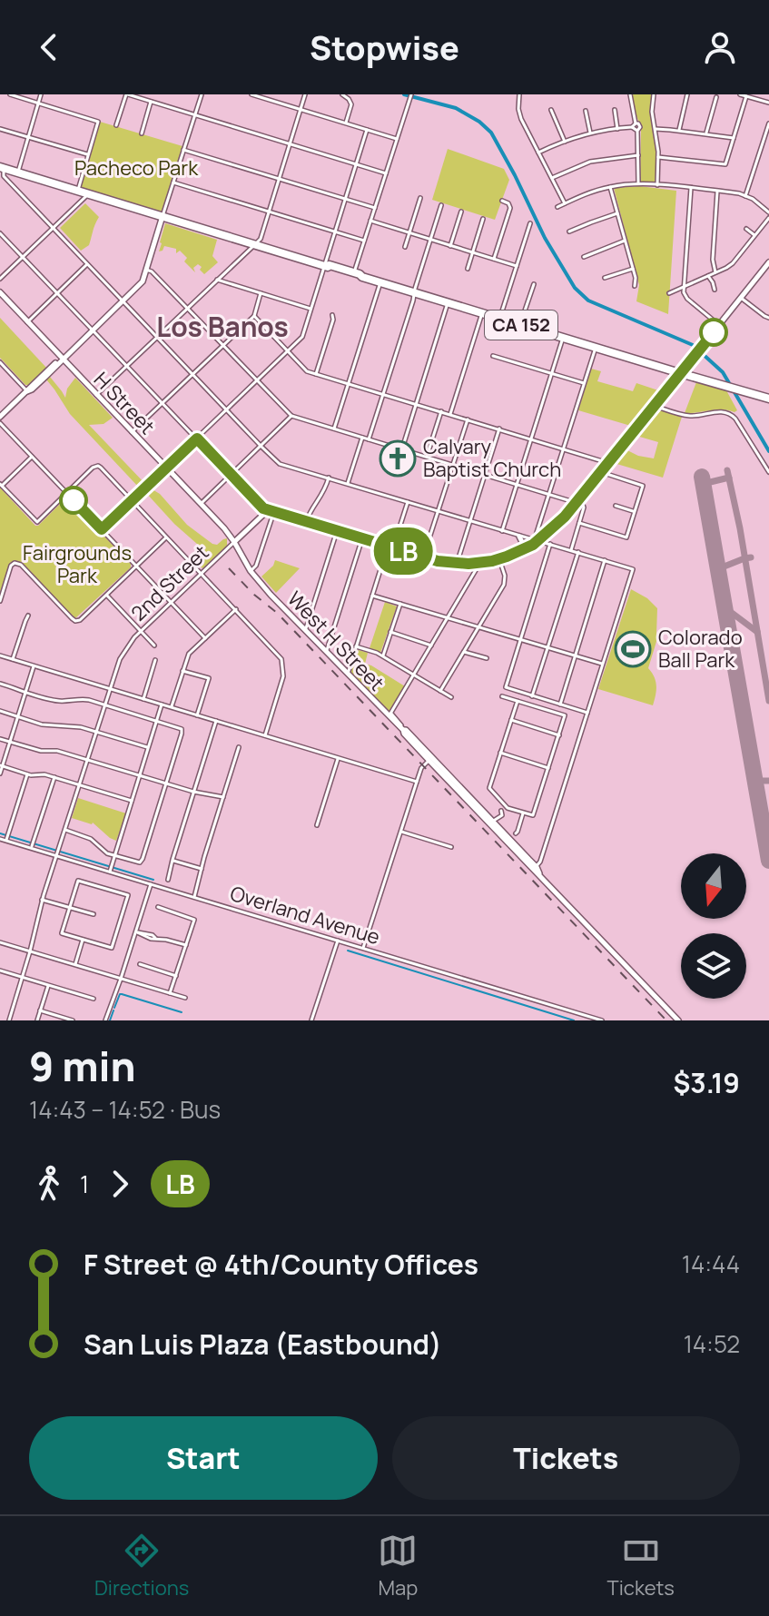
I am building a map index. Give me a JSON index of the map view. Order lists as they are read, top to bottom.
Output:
{
  "streets": {
    "highway": ["CA 152"],
    "street": [
      "H Street",
      "2nd Street",
      "West H Street",
      "Overland Avenue"
    ]
  },
  "crossings": [
    ["H Street", "2nd Street"],
    ["H Street", "West H Street"],
    ["2nd Street", "Overland Avenue"]
  ],
  "districts": ["Los Banos"],
  "parks": ["Pacheco Park", "Fairgrounds Park"],
  "places": {
    "church": ["Calvary Baptist Church"],
    "sports": ["Colorado Ball Park"]
  },
  "lines": ["bus line LB"],
  "north": "bottom",
  "page": {
    "header": "Stopwise",
    "on_map": "LB",
    "heading": ["9 min", "14:43 – 14:52 · Bus", "$3.19"],
    "legs": ["1", "LB"],
    "list": [
      {
        "name": "F Street @ 4th/County Offices",
        "value": "14:44"
      },
      {
        "name": "San Luis Plaza (Eastbound)",
        "value": "14:52"
      }
    ],
    "buttons": ["Start", "Tickets"],
    "tabs": ["Directions", "Map", "Tickets"]
  }
}
